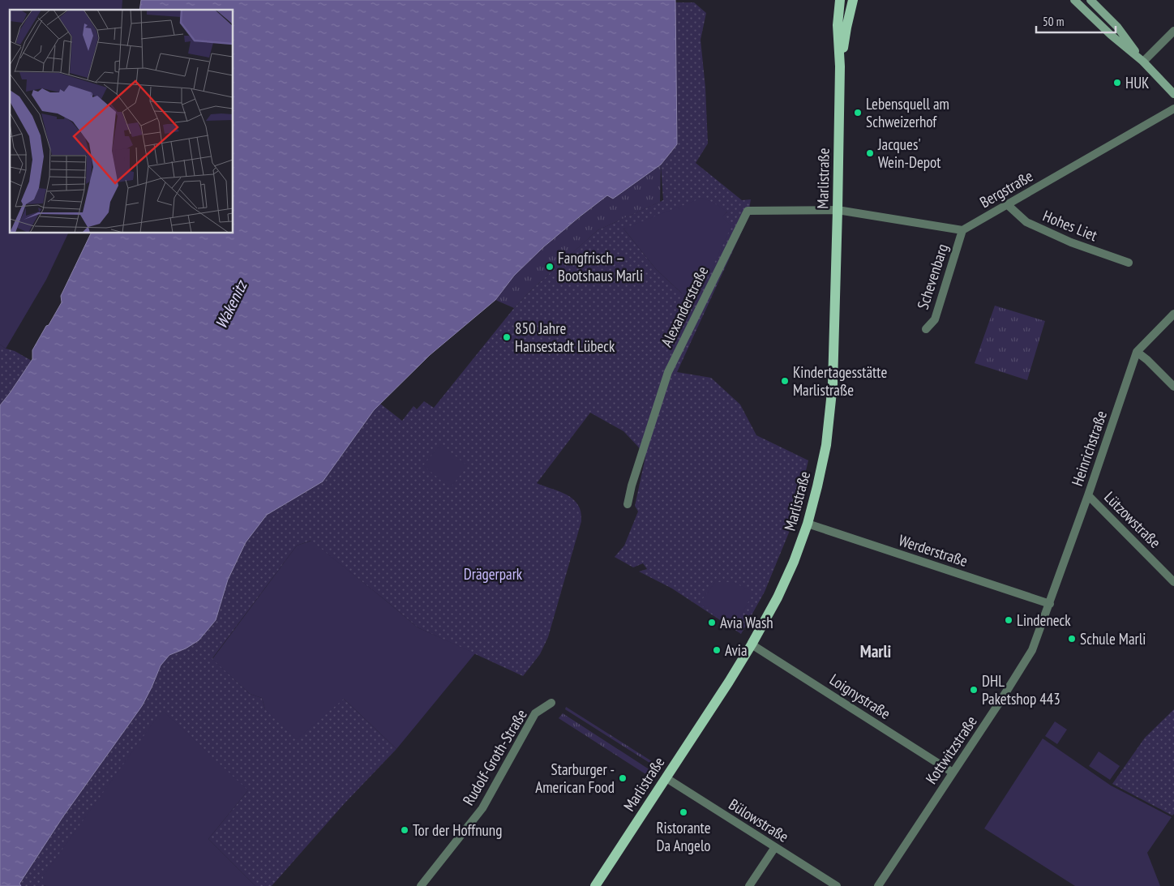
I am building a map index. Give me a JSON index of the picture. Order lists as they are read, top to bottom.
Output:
{
  "streets": {
    "main road": ["Marlistraße"],
    "street": [
      "Bergstraße",
      "Hohes Liet",
      "Schevenbarg",
      "Alexanderstraße",
      "Heinrichstraße",
      "Lützowstraße",
      "Werderstraße",
      "Loignystraße",
      "Kottwitzstraße",
      "Rudolf-Groth-Straße",
      "Bülowstraße"
    ]
  },
  "crossings": [
    ["Marlistraße", "Alexanderstraße"],
    ["Marlistraße", "Werderstraße"],
    ["Marlistraße", "Loignystraße"],
    ["Marlistraße", "Bülowstraße"],
    ["Bergstraße", "Hohes Liet"],
    ["Bergstraße", "Schevenbarg"],
    ["Heinrichstraße", "Lützowstraße"],
    ["Heinrichstraße", "Werderstraße"],
    ["Heinrichstraße", "Kottwitzstraße"],
    ["Werderstraße", "Kottwitzstraße"],
    ["Loignystraße", "Kottwitzstraße"]
  ],
  "districts": ["Marli"],
  "water": ["Wakenitz"],
  "parks": ["Drägerpark"],
  "places": [
    "HUK",
    "Lebensquell am Schweizerhof",
    "Jacques' Wein-Depot",
    "Fangfrisch – Bootshaus Marli",
    "850 Jahre Hansestadt Lübeck",
    "Kindertagesstätte Marlistraße",
    "Lindeneck",
    "Avia Wash",
    "Schule Marli",
    "Avia",
    "DHL Paketshop 443",
    "Starburger - American Food",
    "Ristorante Da Angelo",
    "Tor der Hoffnung"
  ],
  "scale_bar": "50 m"
}
